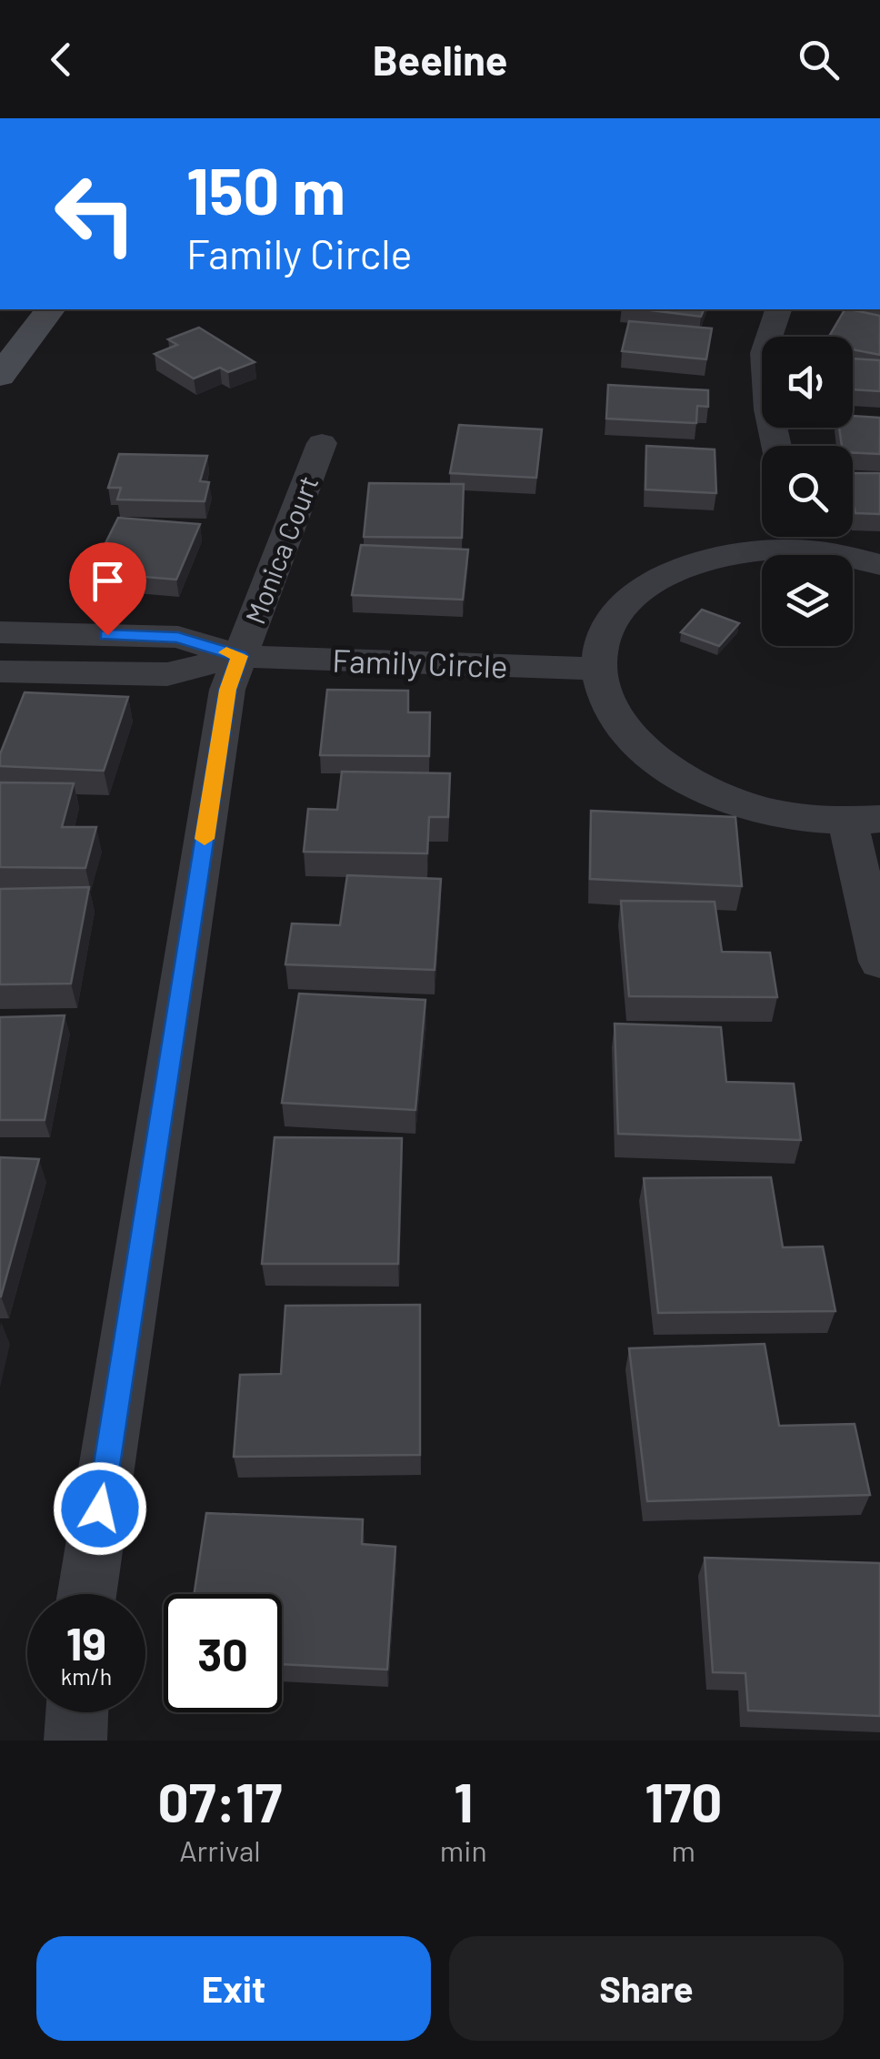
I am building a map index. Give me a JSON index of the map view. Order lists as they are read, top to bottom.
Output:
{
  "streets": {
    "street": ["Monica Court", "Family Circle"]
  },
  "crossings": [
    ["Monica Court", "Family Circle"]
  ],
  "page": {
    "header": "Beeline",
    "turn": ["150 m", "Family Circle"],
    "speed": "19 km/h",
    "limit": "30",
    "eta": [
      "07:17",
      "Arrival",
      "1",
      "min",
      "170",
      "m"
    ],
    "buttons": ["Exit", "Share"]
  }
}
